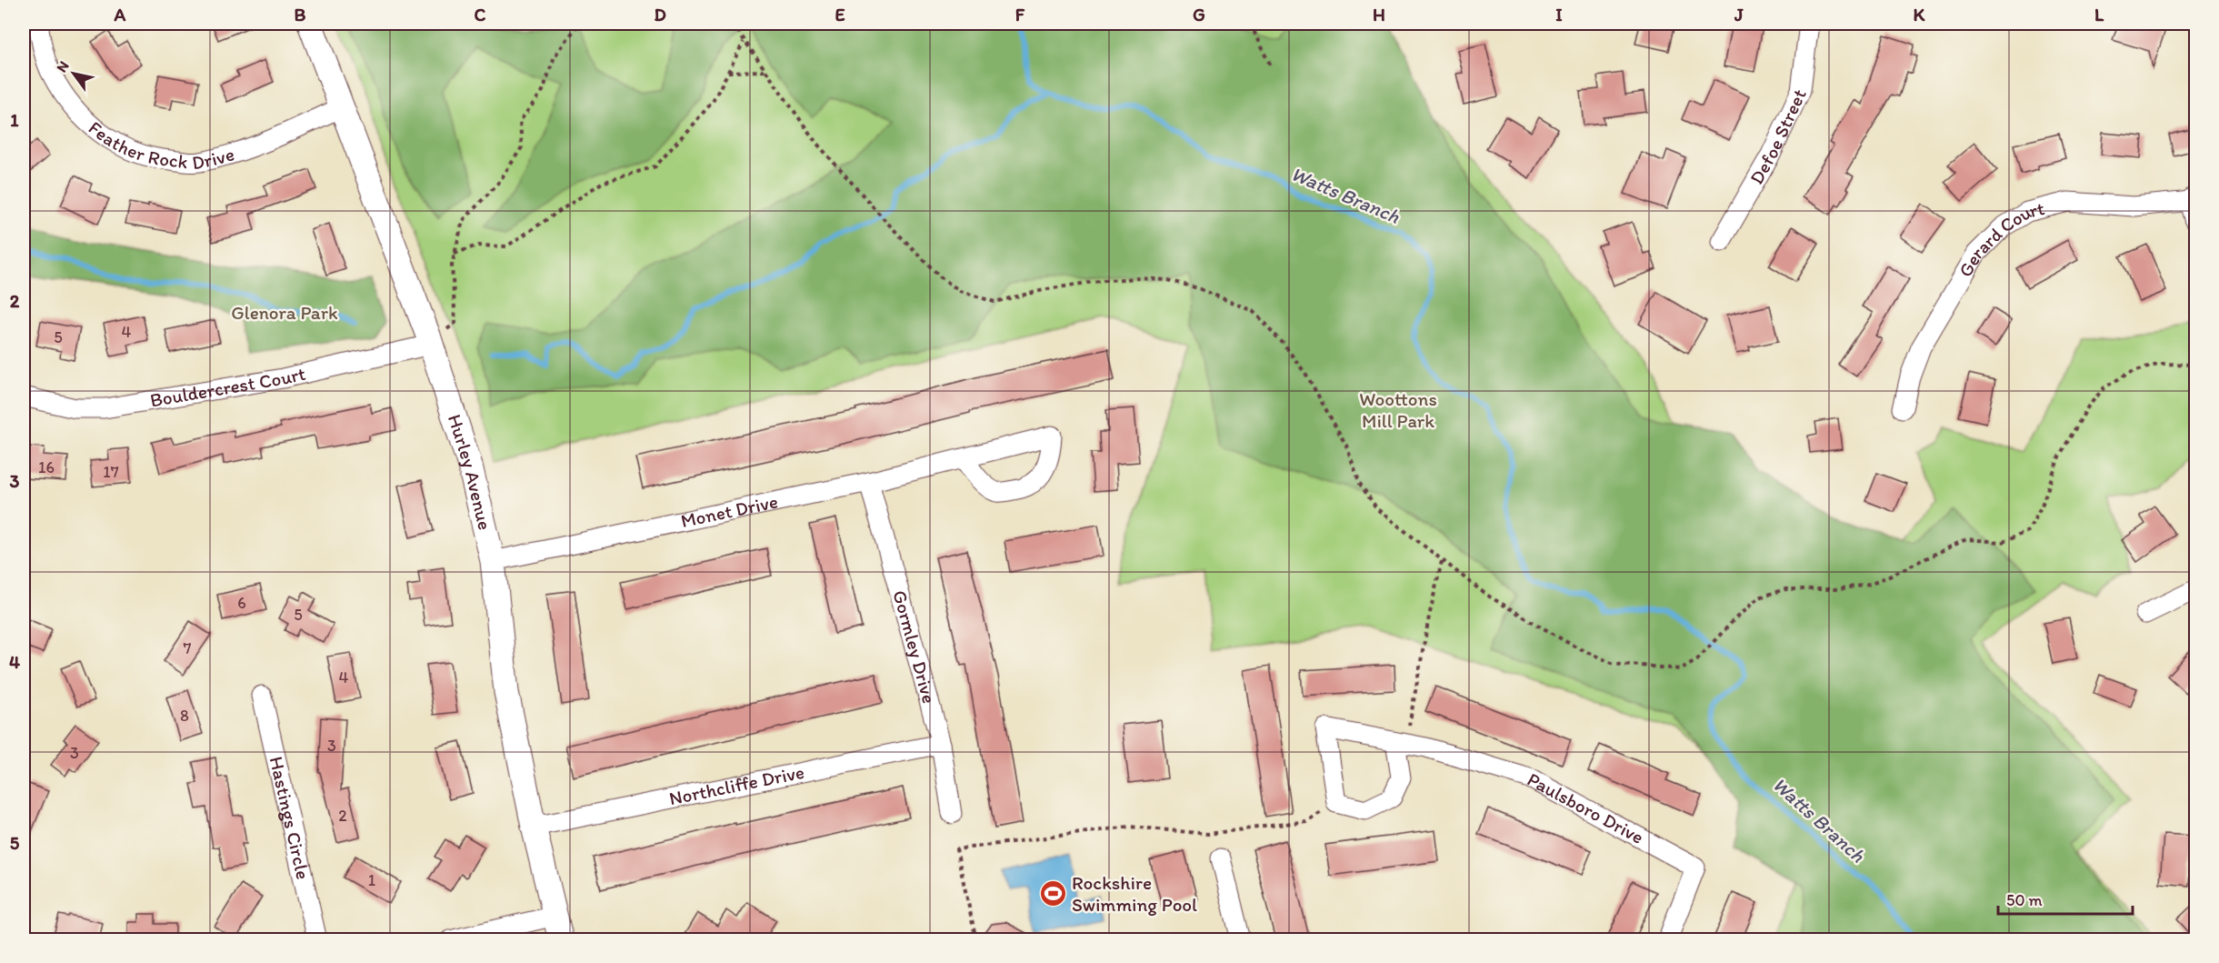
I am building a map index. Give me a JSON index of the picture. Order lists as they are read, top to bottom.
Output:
{
  "streets": {
    "street": [
      "Feather Rock Drive",
      "Defoe Street",
      "Gerard Court",
      "Bouldercrest Court",
      "Hurley Avenue",
      "Monet Drive",
      "Gormley Drive",
      "Northcliffe Drive",
      "Paulsboro Drive",
      "Hastings Circle"
    ]
  },
  "crossings": [
    ["Feather Rock Drive", "Hurley Avenue"],
    ["Bouldercrest Court", "Hurley Avenue"],
    ["Hurley Avenue", "Monet Drive"],
    ["Hurley Avenue", "Northcliffe Drive"],
    ["Monet Drive", "Gormley Drive"],
    ["Gormley Drive", "Northcliffe Drive"]
  ],
  "water": ["Watts Branch"],
  "parks": ["Glenora Park", "Woottons Mill Park"],
  "places": {
    "sports": ["Rockshire Swimming Pool"]
  },
  "house_numbers": [
    "4",
    "5",
    "16",
    "17",
    "6",
    "5",
    "7",
    "4",
    "8",
    "3",
    "3",
    "2",
    "1"
  ],
  "scale_bar": "50 m",
  "north": "top left",
  "grid": {
    "columns": [
      "A",
      "B",
      "C",
      "D",
      "E",
      "F",
      "G",
      "H",
      "I",
      "J",
      "K",
      "L"
    ],
    "rows": [
      "1",
      "2",
      "3",
      "4",
      "5"
    ]
  }
}
